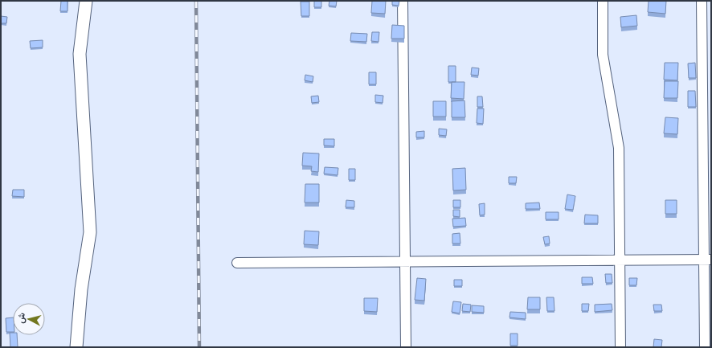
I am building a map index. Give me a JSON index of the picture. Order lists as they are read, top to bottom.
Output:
{
  "north": "left"
}
